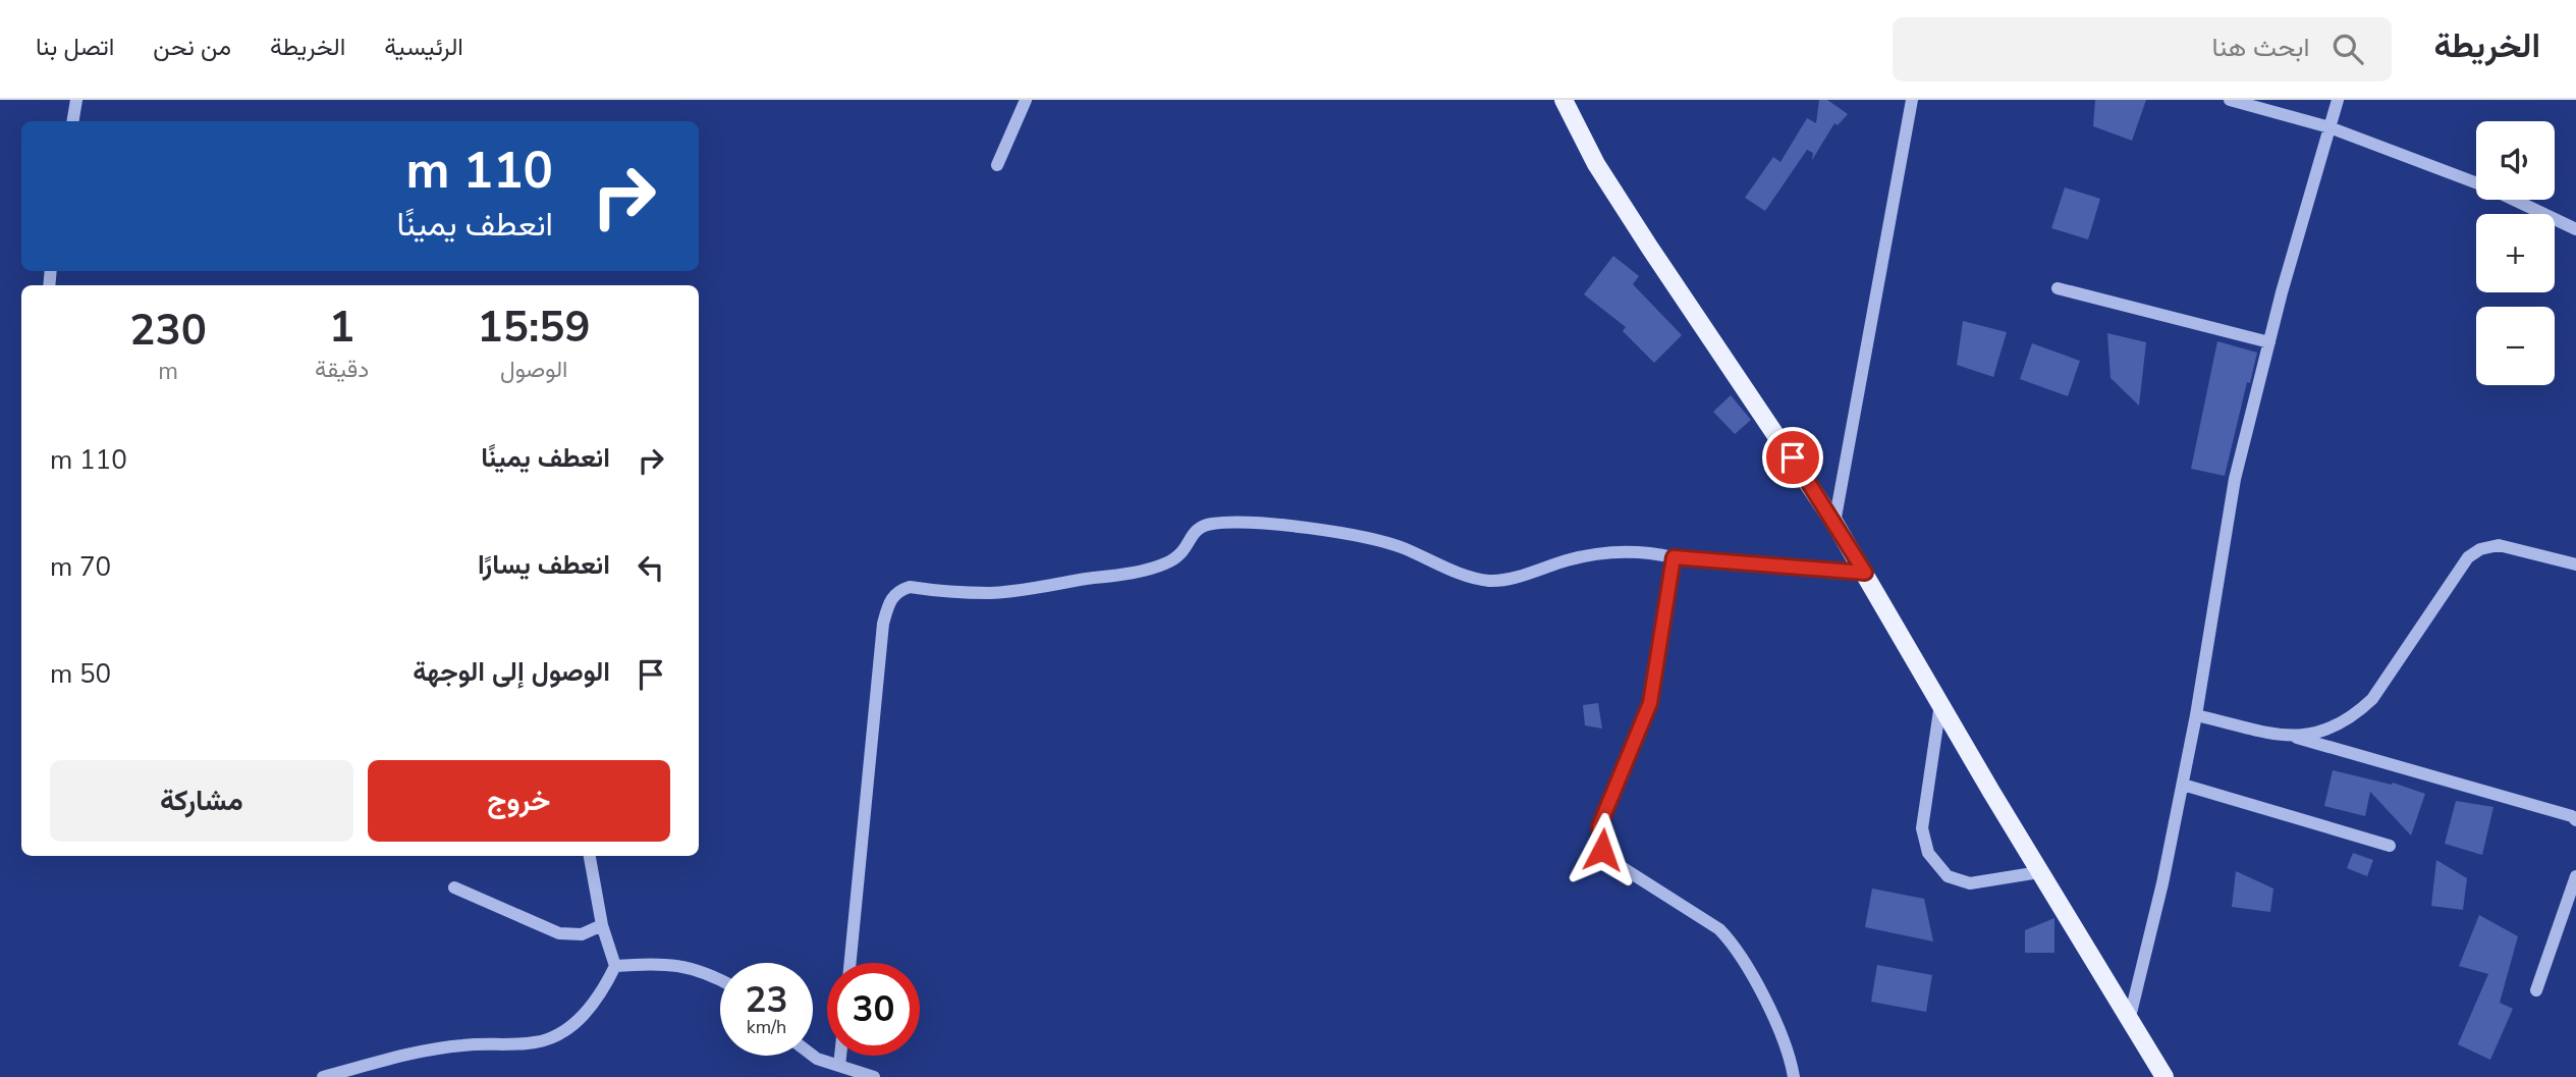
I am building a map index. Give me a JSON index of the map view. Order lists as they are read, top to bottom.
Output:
{
  "page": {
    "header": "الخريطة",
    "search": "ابحث هنا",
    "nav": [
      "الرئيسية",
      "الخريطة",
      "من نحن",
      "اتصل بنا"
    ],
    "map_buttons": ["+", "−"],
    "turn": ["110 m", "انعطف يمينًا"],
    "eta": [
      "15:59",
      "الوصول",
      "1",
      "دقيقة",
      "230",
      "m"
    ],
    "list": [
      {
        "name": "انعطف يمينًا",
        "value": "110 m"
      },
      {
        "name": "انعطف يسارًا",
        "value": "70 m"
      },
      {
        "name": "الوصول إلى الوجهة",
        "value": "50 m"
      }
    ],
    "buttons": ["خروج", "مشاركة"],
    "speed": "23 km/h",
    "limit": "30"
  }
}
